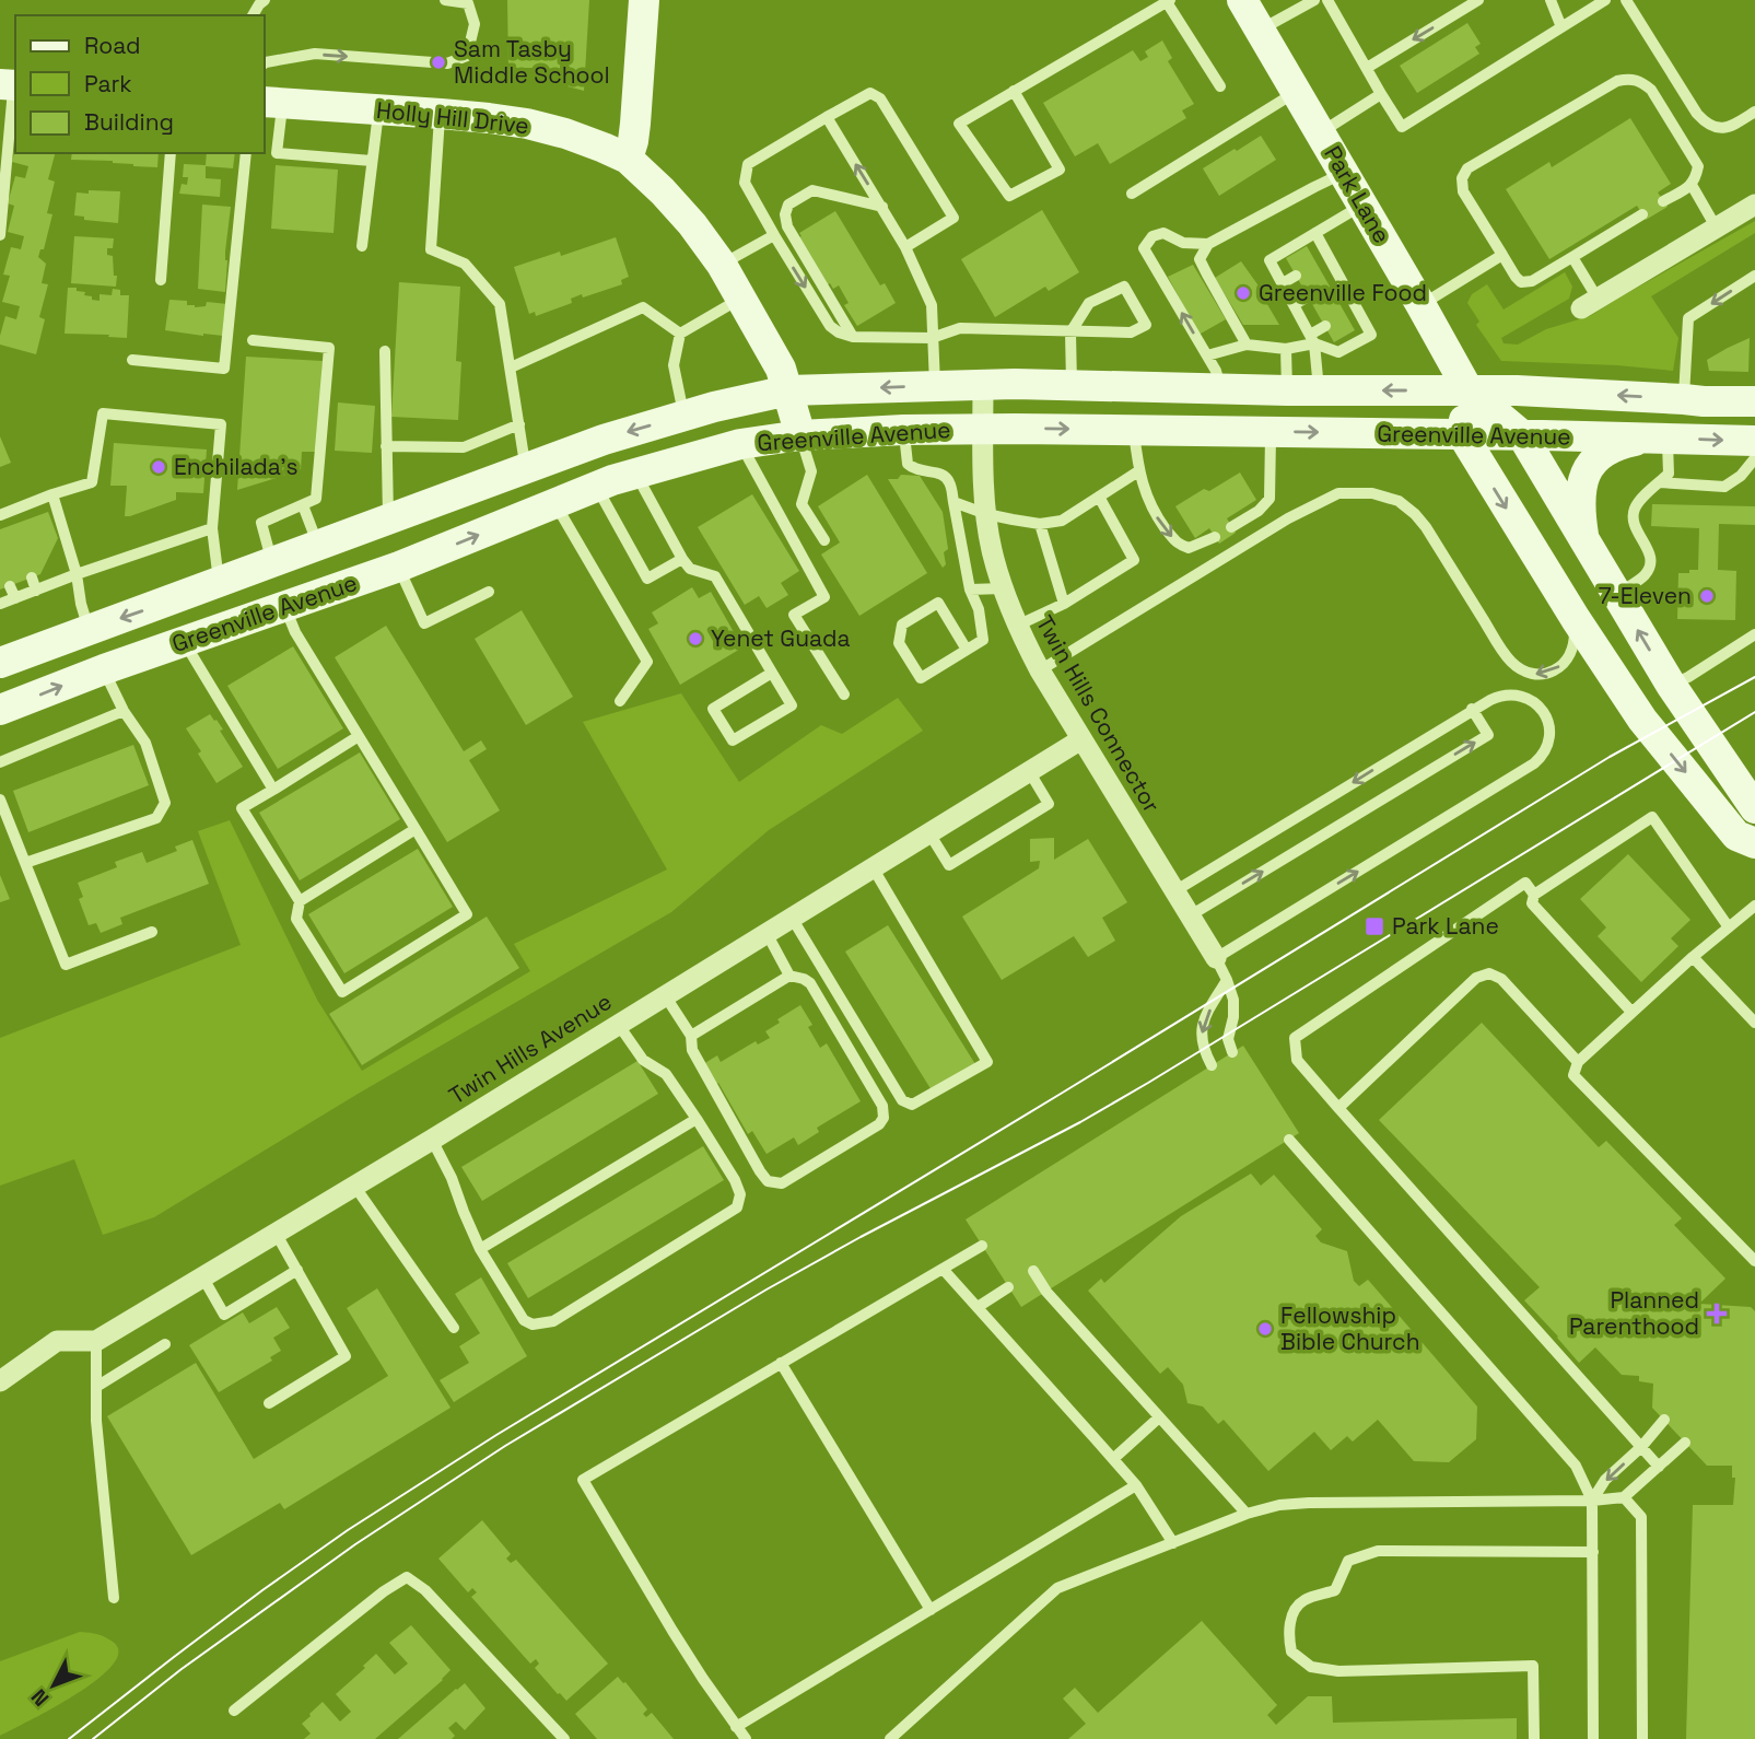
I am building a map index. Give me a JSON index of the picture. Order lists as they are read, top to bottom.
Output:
{
  "streets": {
    "main road": ["Holly Hill Drive", "Park Lane", "Greenville Avenue"],
    "street": ["Twin Hills Connector", "Twin Hills Avenue"]
  },
  "crossings": [
    ["Holly Hill Drive", "Greenville Avenue"],
    ["Park Lane", "Greenville Avenue"],
    ["Greenville Avenue", "Twin Hills Connector"],
    ["Twin Hills Connector", "Twin Hills Avenue"]
  ],
  "places": {
    "other": [
      "Sam Tasby Middle School",
      "Greenville Food",
      "Enchilada's",
      "7-Eleven",
      "Yenet Guada",
      "Fellowship Bible Church"
    ],
    "transit": ["Park Lane"],
    "health": ["Planned Parenthood"]
  },
  "legend": ["Road", "Park", "Building"],
  "north": "bottom left"
}
